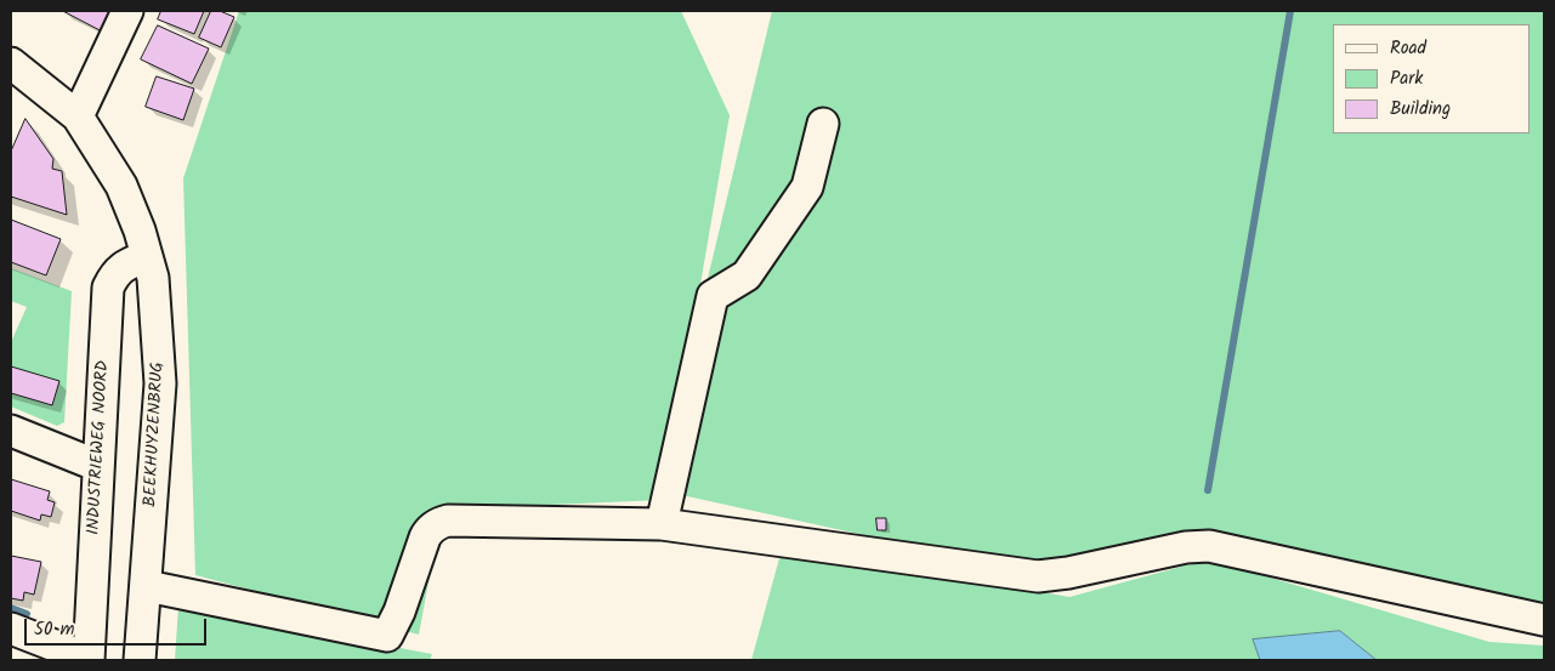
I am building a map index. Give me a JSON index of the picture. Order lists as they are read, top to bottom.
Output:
{
  "streets": {
    "street": ["BEEKHUYZENBRUG", "INDUSTRIEWEG NOORD"]
  },
  "crossings": [
    ["BEEKHUYZENBRUG", "INDUSTRIEWEG NOORD"]
  ],
  "legend": ["Road", "Park", "Building"],
  "scale_bar": "50 m"
}
